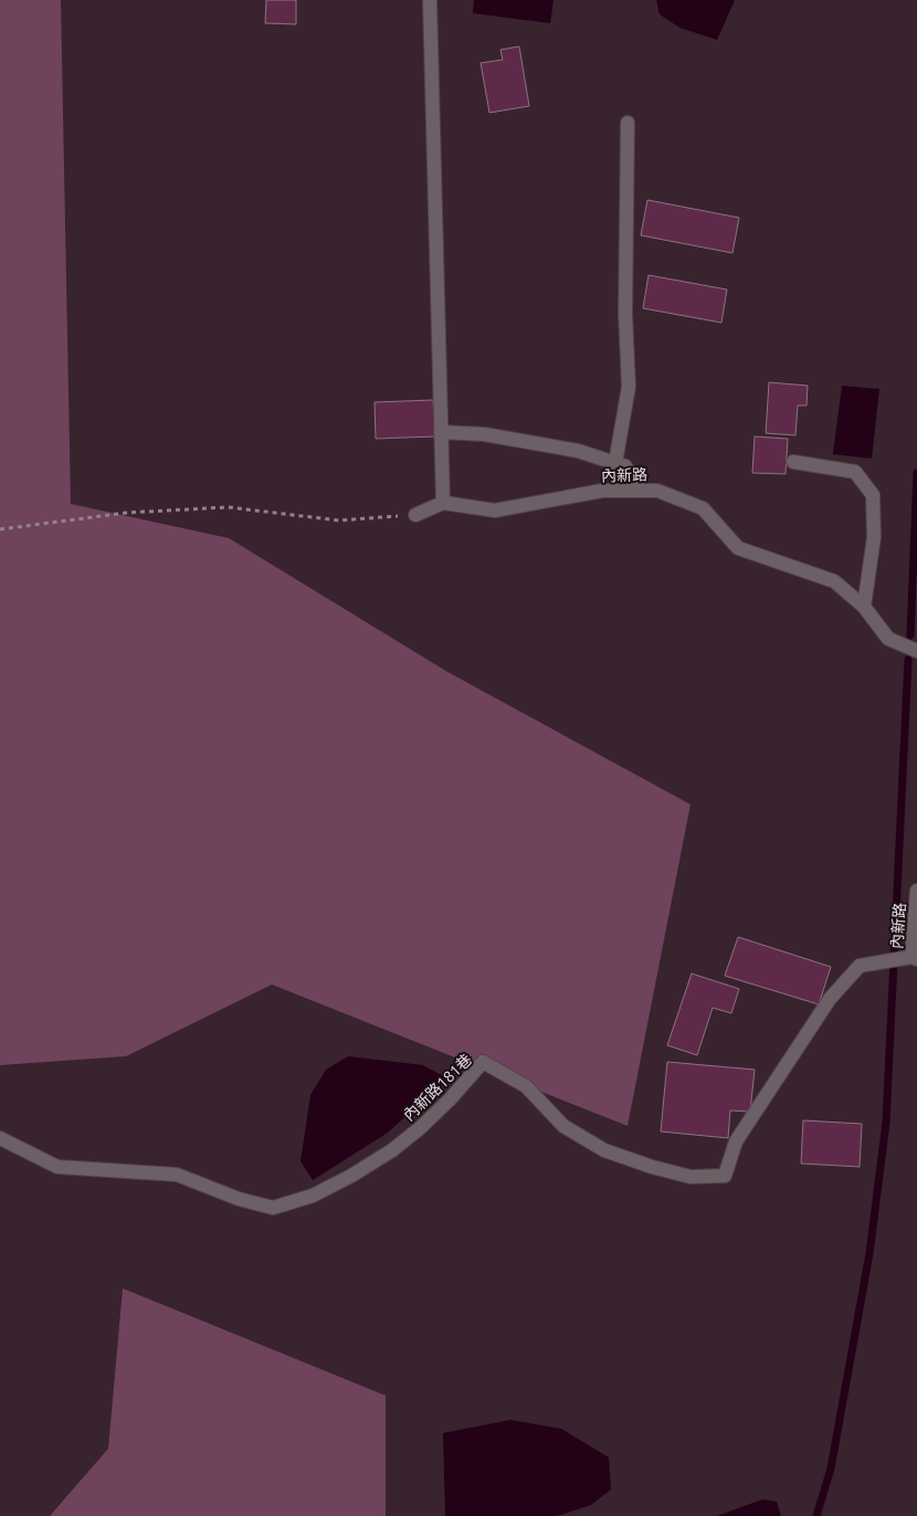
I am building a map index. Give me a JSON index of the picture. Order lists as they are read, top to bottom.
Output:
{
  "streets": {
    "street": ["內新路", "內新路181巷"]
  },
  "crossings": [
    ["內新路", "內新路181巷"]
  ]
}
